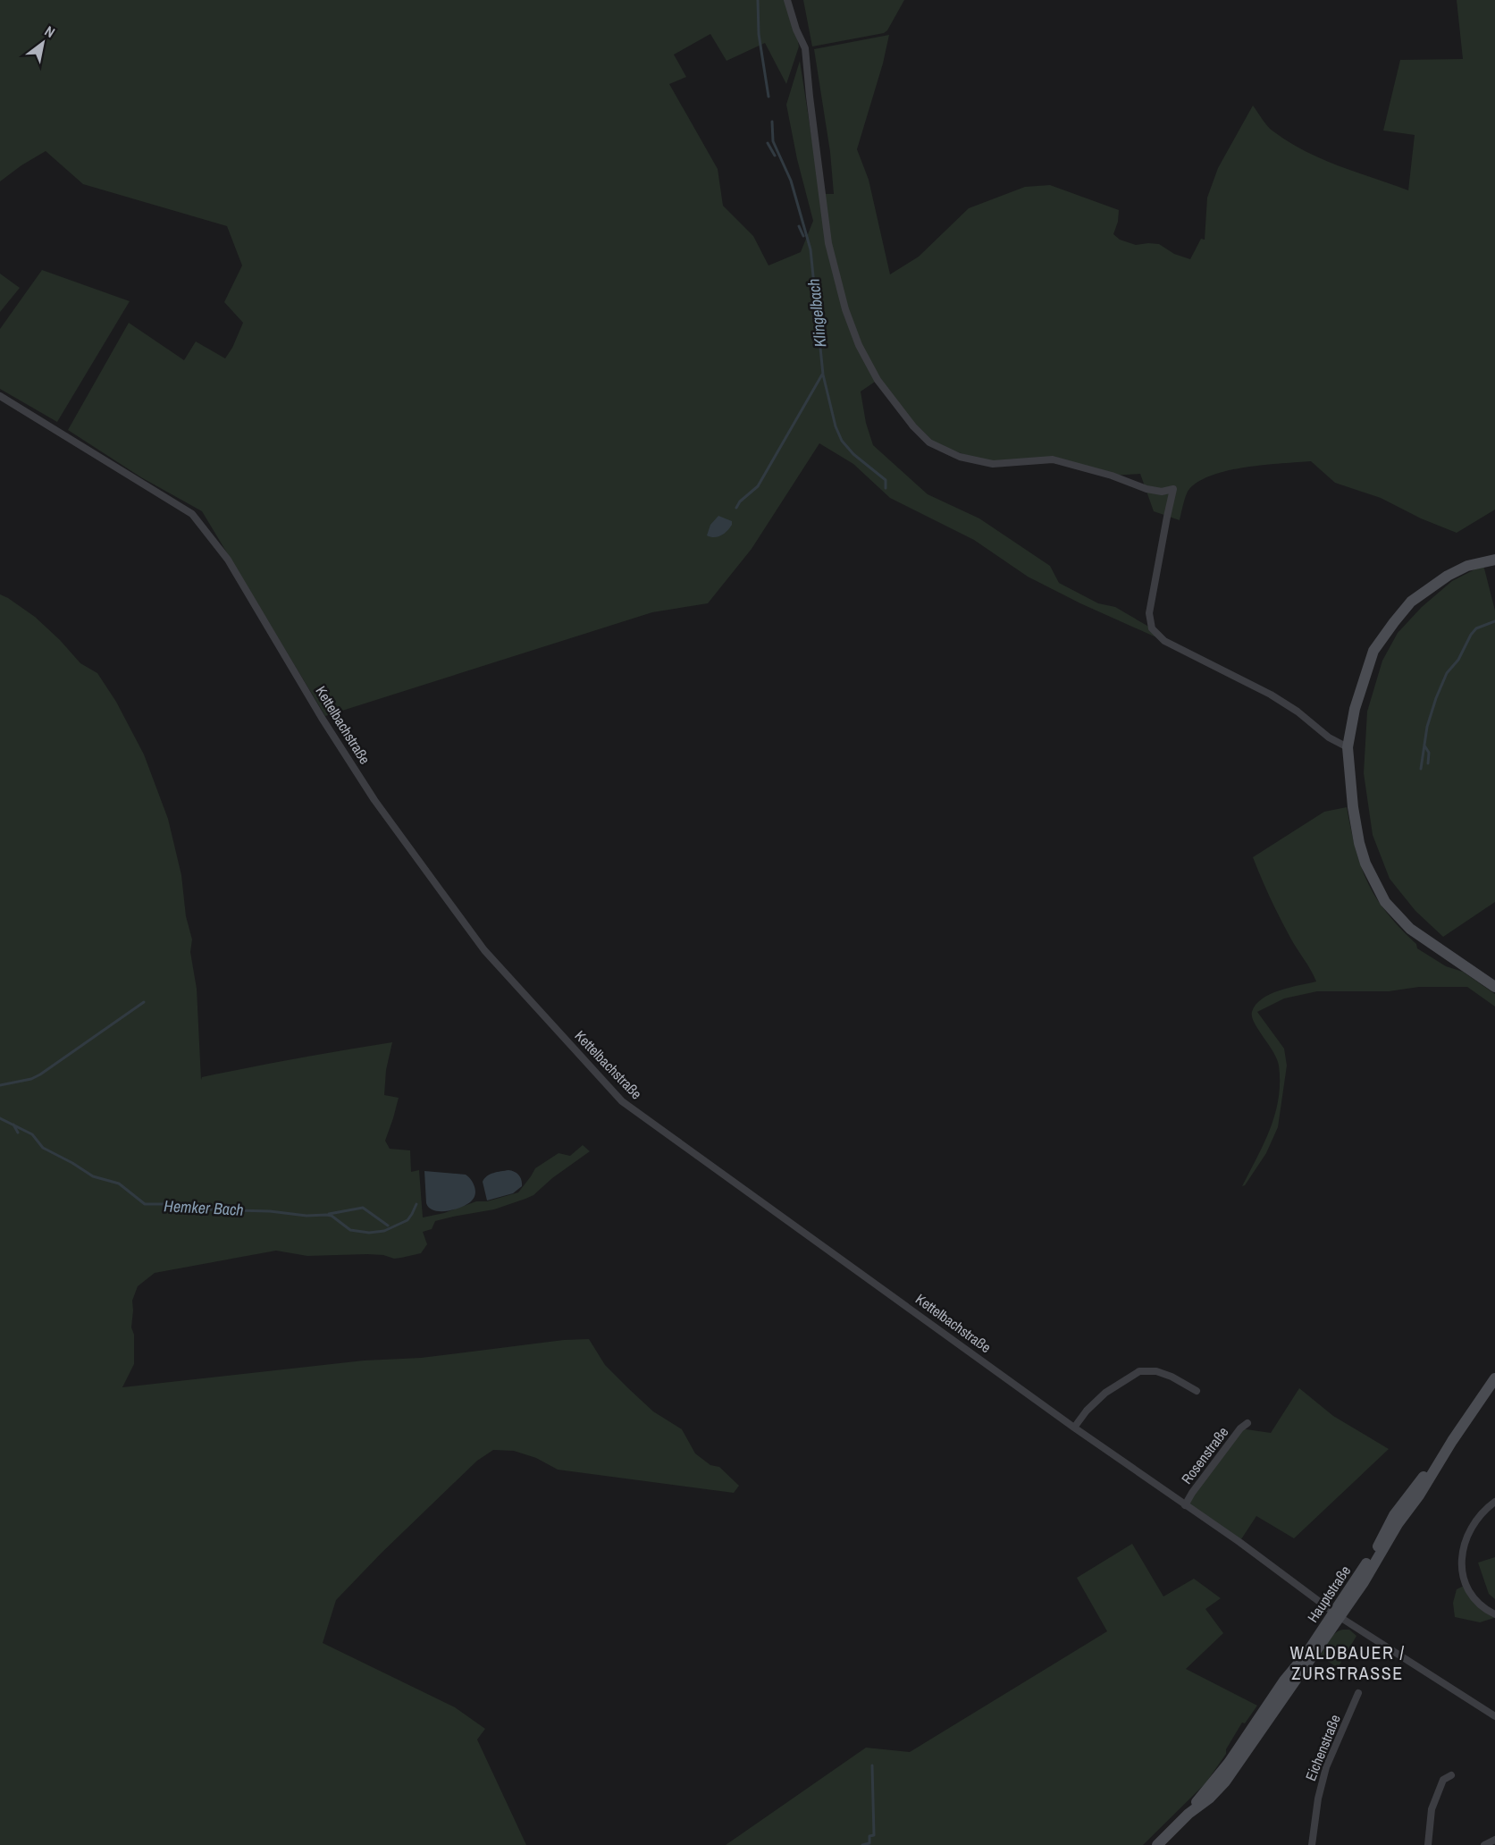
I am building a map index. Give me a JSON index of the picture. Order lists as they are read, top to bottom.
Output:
{
  "streets": {
    "main road": ["Hauptstraße"],
    "street": ["Kettelbachstraße", "Rosenstraße", "Eichenstraße"]
  },
  "crossings": [
    ["Kettelbachstraße", "Rosenstraße"],
    ["Kettelbachstraße", "Hauptstraße"]
  ],
  "districts": ["WALDBAUER / ZURSTRASSE"],
  "water": ["Klingelbach", "Hemker Bach"],
  "north": "top right"
}
